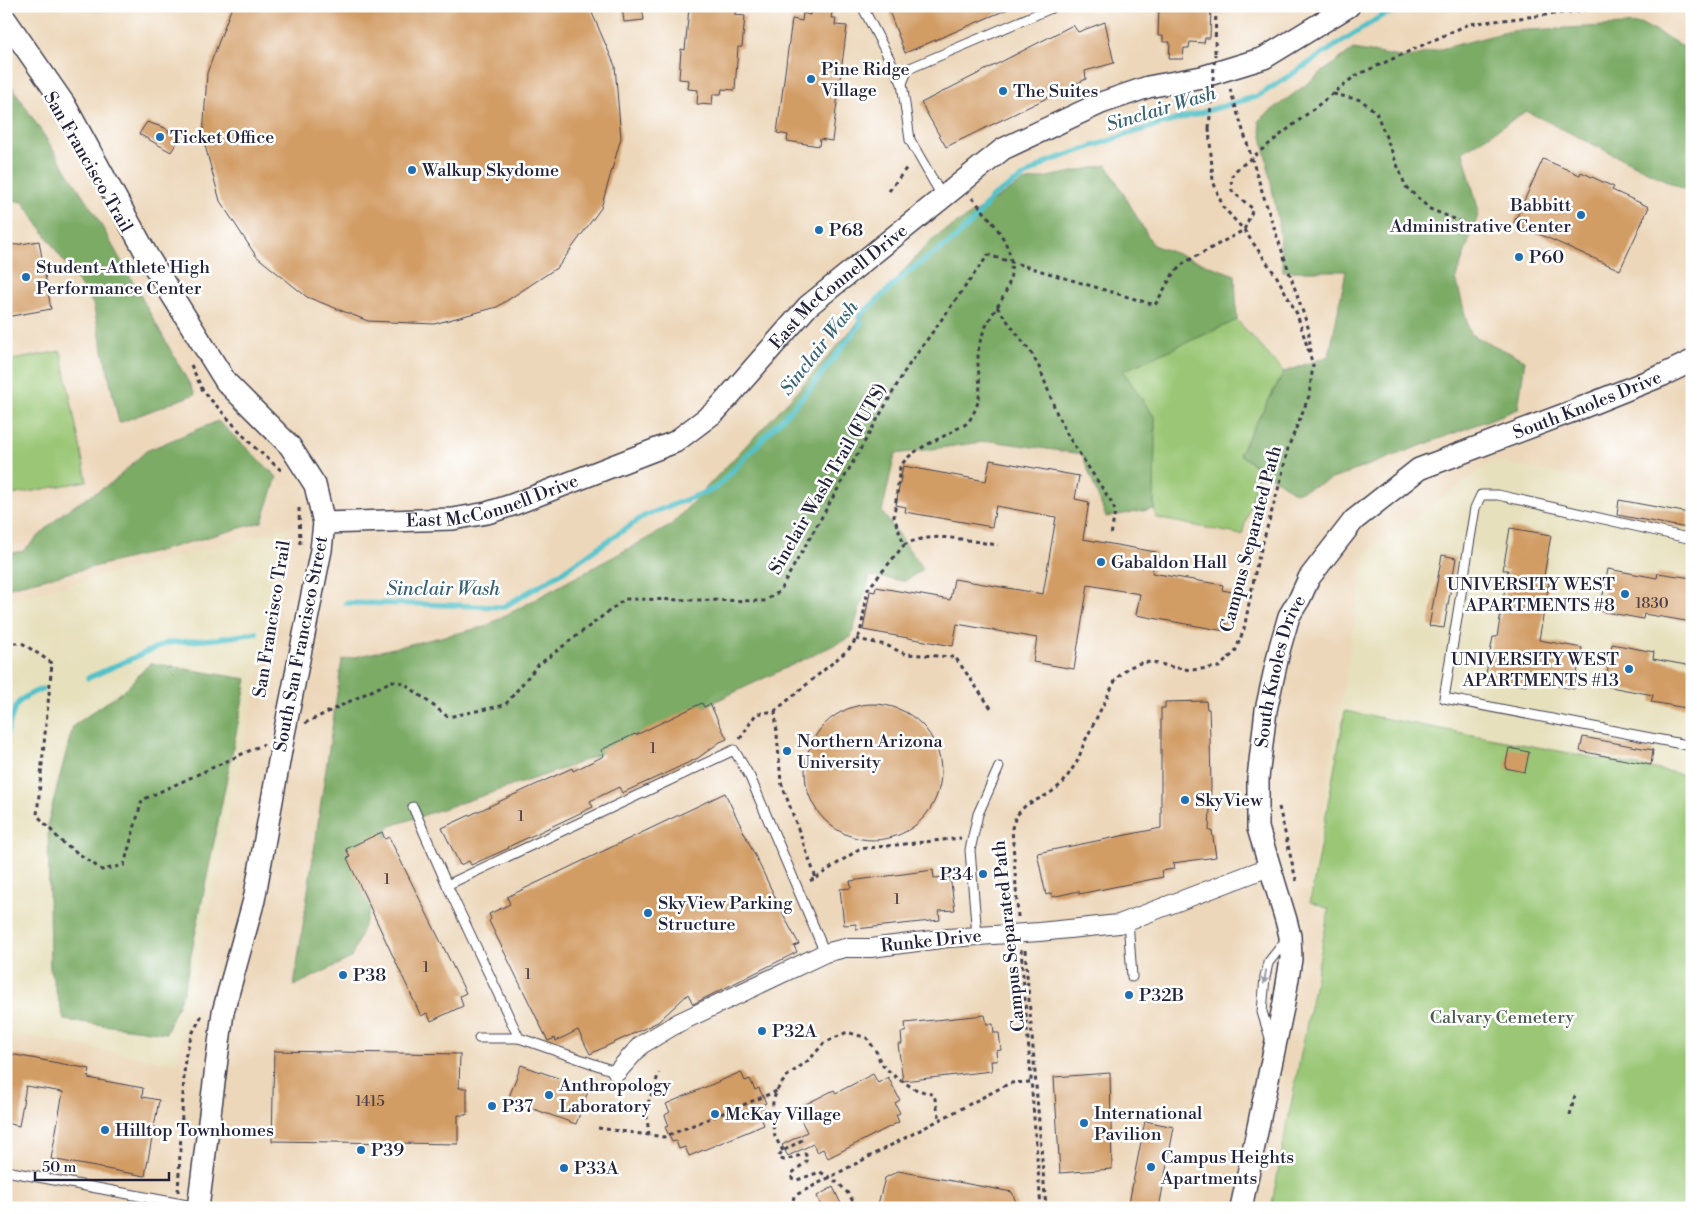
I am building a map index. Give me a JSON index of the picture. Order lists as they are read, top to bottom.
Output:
{
  "streets": {
    "street": [
      "East McConnell Drive",
      "South Knoles Drive",
      "South San Francisco Street",
      "Runke Drive"
    ],
    "path": ["San Francisco Trail", "Sinclair Wash Trail (FUTS)", "Campus Separated Path"]
  },
  "crossings": [
    ["East McConnell Drive", "South San Francisco Street"],
    ["South Knoles Drive", "Runke Drive"],
    ["Sinclair Wash Trail (FUTS)", "Campus Separated Path"],
    ["Sinclair Wash Trail (FUTS)", "South San Francisco Street"],
    ["Campus Separated Path", "Runke Drive"]
  ],
  "water": ["Sinclair Wash"],
  "parks": ["Calvary Cemetery"],
  "places": [
    "Pine Ridge Village",
    "The Suites",
    "Ticket Office",
    "Walkup Skydome",
    "Babbitt Administrative Center",
    "P68",
    "P60",
    "Student-Athlete High Performance Center",
    "Gabaldon Hall",
    "UNIVERSITY WEST APARTMENTS #8",
    "UNIVERSITY WEST APARTMENTS #13",
    "Northern Arizona University",
    "SkyView",
    "P34",
    "SkyView Parking Structure",
    "P38",
    "P32B",
    "P32A",
    "Anthropology Laboratory",
    "P37",
    "McKay Village",
    "International Pavilion",
    "Hilltop Townhomes",
    "P39",
    "Campus Heights Apartments",
    "P33A"
  ],
  "house_numbers": [
    "1830",
    "1",
    "1",
    "1",
    "1",
    "1",
    "1",
    "1415"
  ],
  "scale_bar": "50 m"
}
